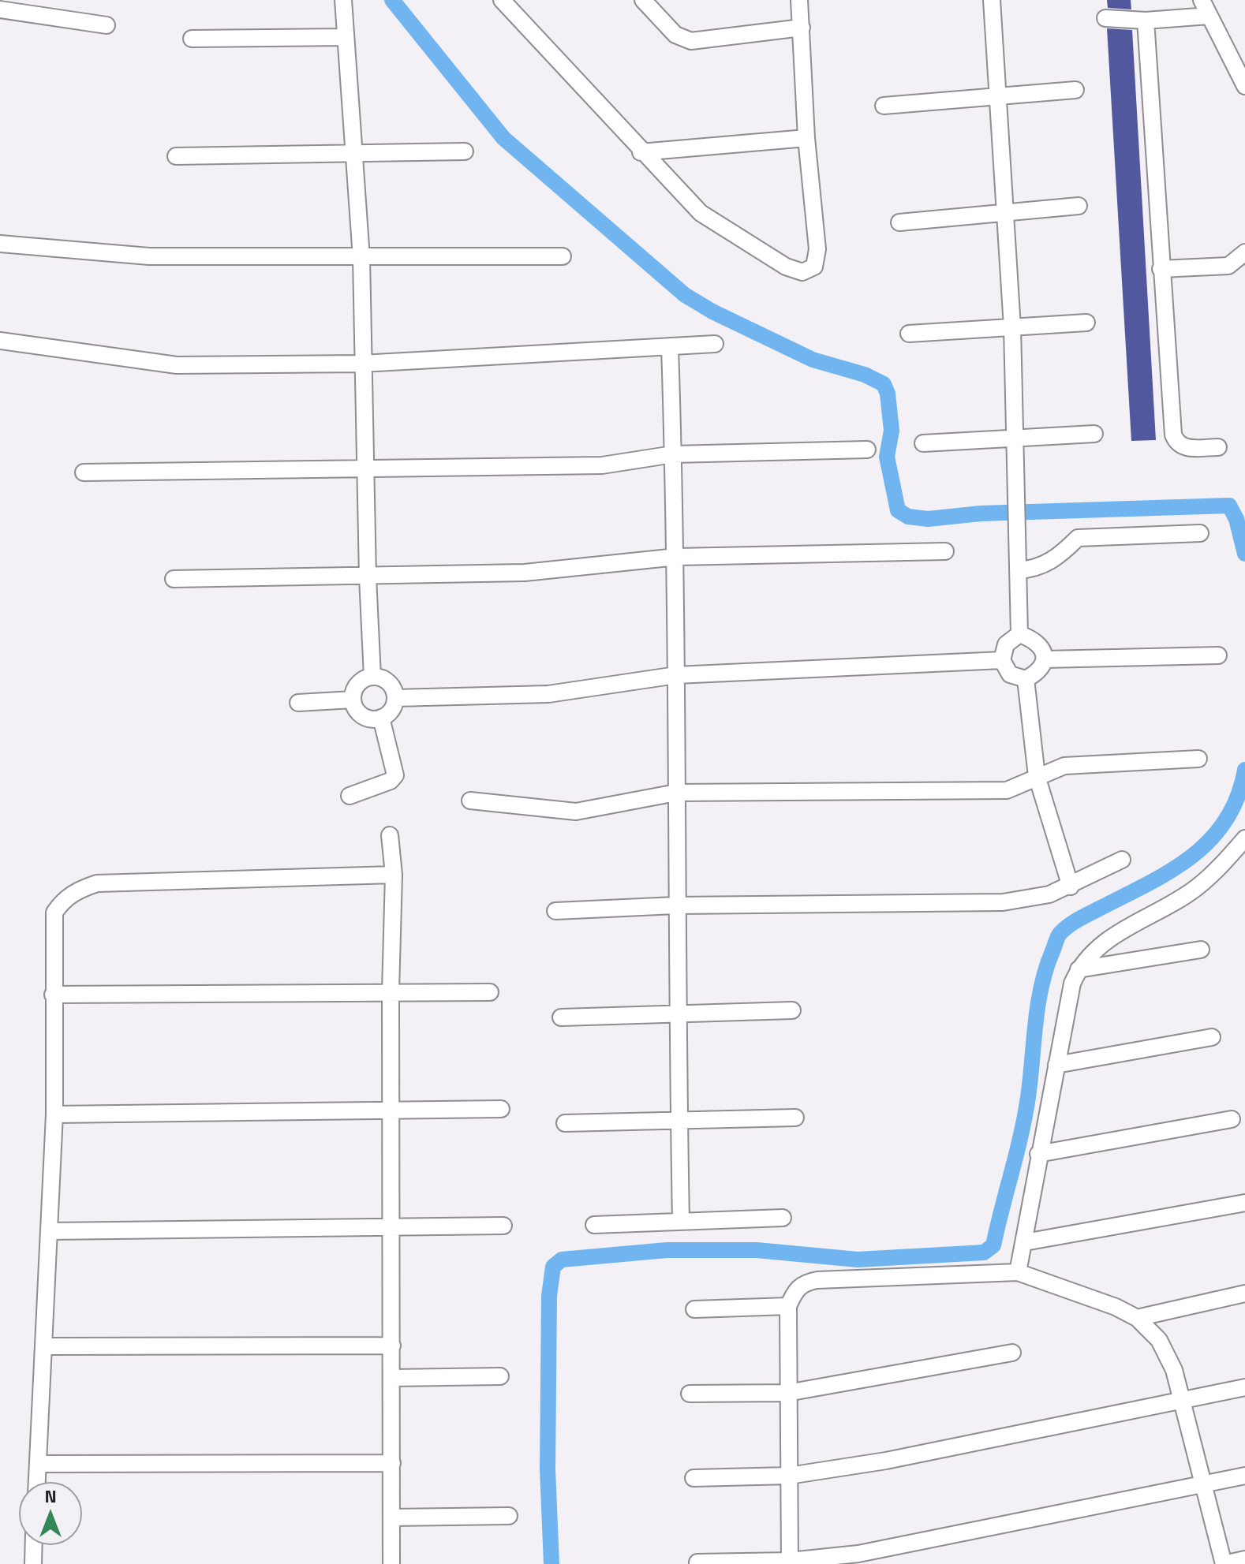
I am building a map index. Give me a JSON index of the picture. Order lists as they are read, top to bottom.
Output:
{
  "north": "top"
}
